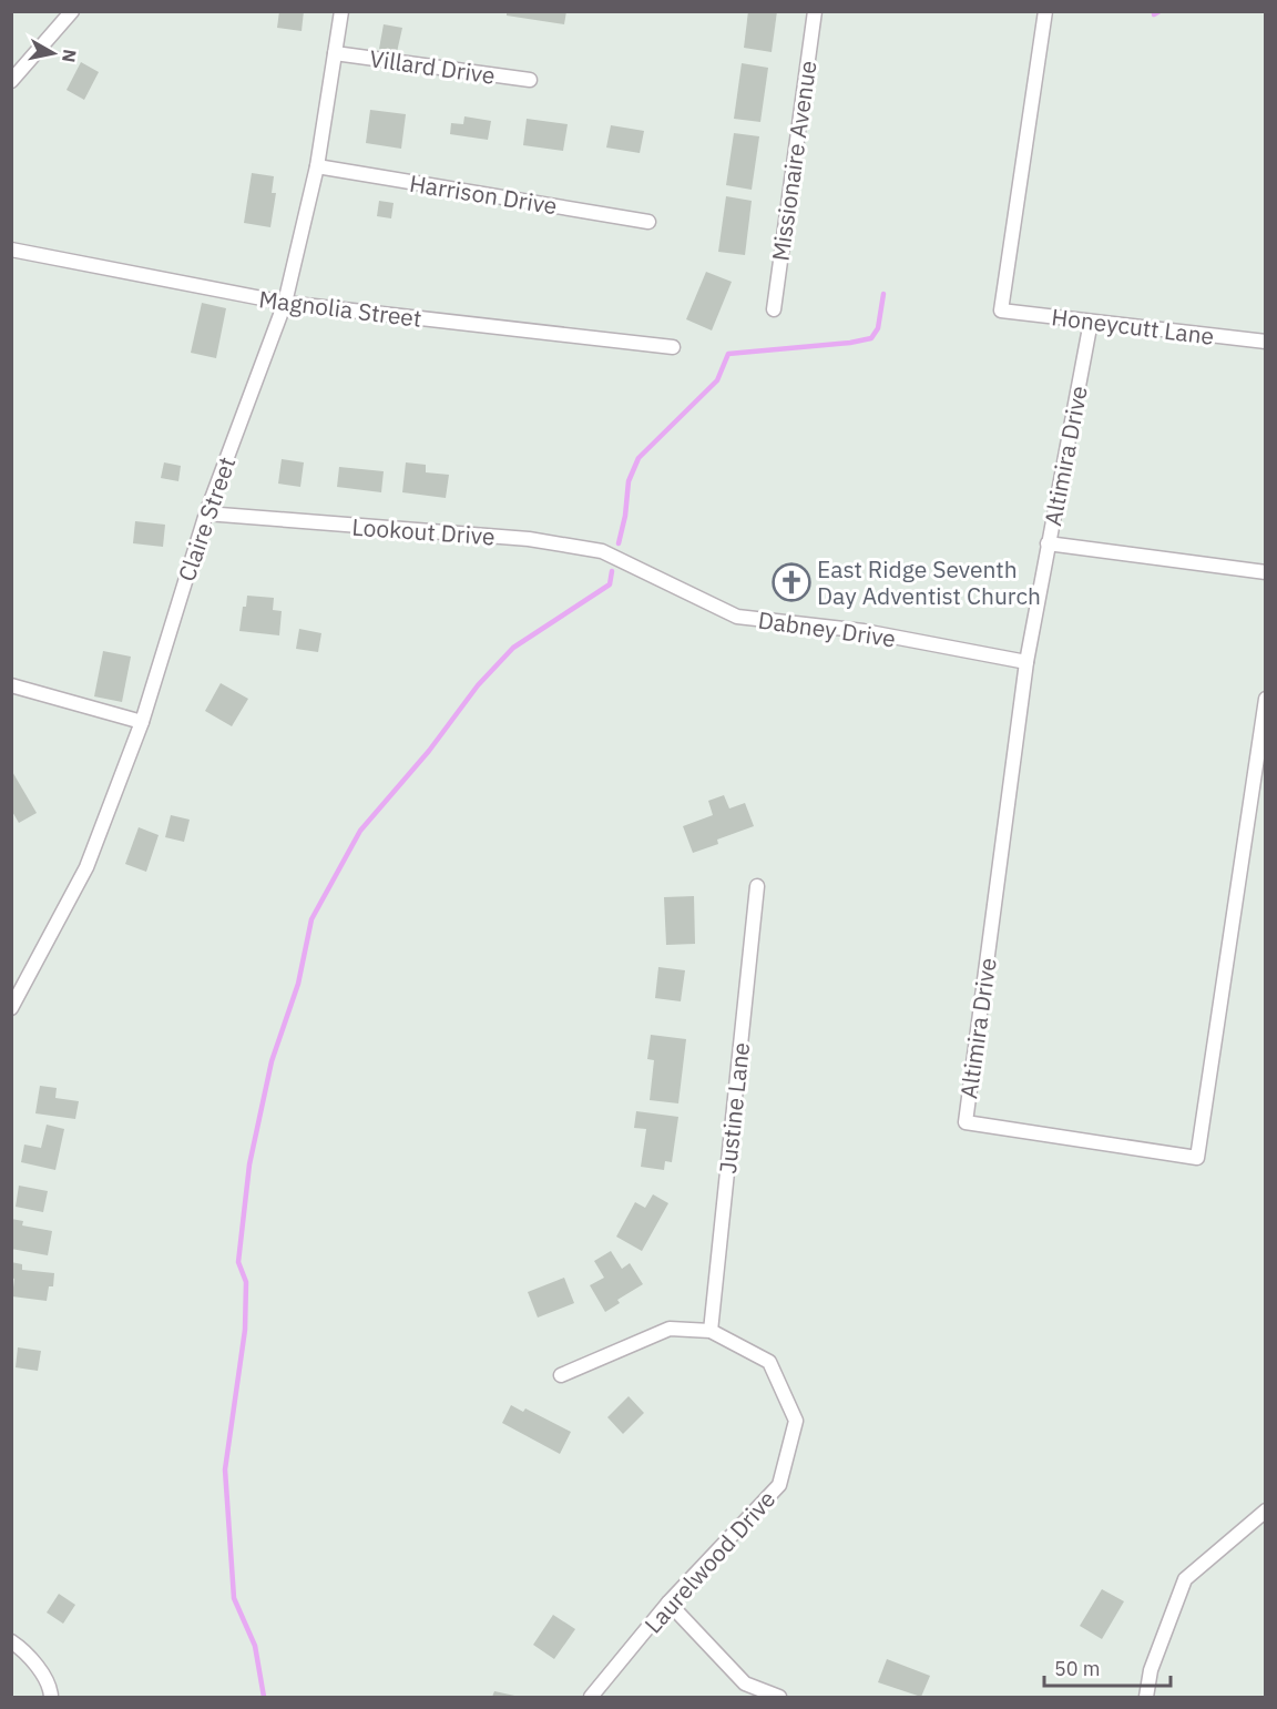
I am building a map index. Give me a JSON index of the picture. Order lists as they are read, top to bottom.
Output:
{
  "streets": {
    "street": [
      "Villard Drive",
      "Missionaire Avenue",
      "Harrison Drive",
      "Magnolia Street",
      "Honeycutt Lane",
      "Altimira Drive",
      "Claire Street",
      "Lookout Drive",
      "Dabney Drive",
      "Justine Lane",
      "Laurelwood Drive"
    ]
  },
  "crossings": [
    ["Villard Drive", "Claire Street"],
    ["Harrison Drive", "Claire Street"],
    ["Magnolia Street", "Claire Street"],
    ["Honeycutt Lane", "Altimira Drive"],
    ["Altimira Drive", "Dabney Drive"],
    ["Claire Street", "Lookout Drive"],
    ["Lookout Drive", "Dabney Drive"],
    ["Justine Lane", "Laurelwood Drive"]
  ],
  "places": {
    "church": ["East Ridge Seventh Day Adventist Church"]
  },
  "scale_bar": "50 m",
  "north": "right"
}
